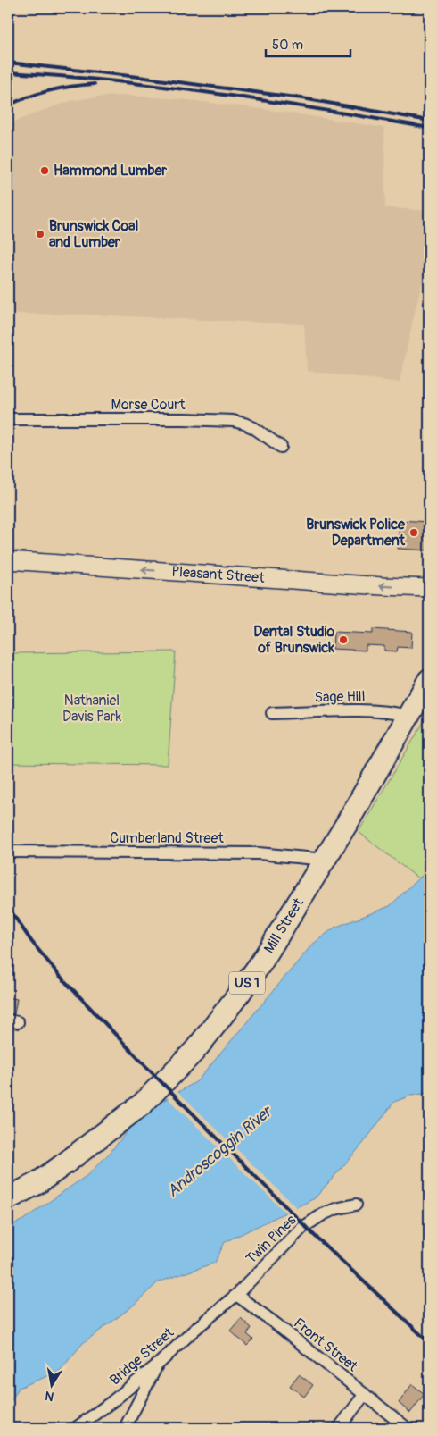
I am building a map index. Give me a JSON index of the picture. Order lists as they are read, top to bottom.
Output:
{
  "streets": {
    "highway": ["Mill Street", "US 1"],
    "main road": ["Pleasant Street"],
    "street": [
      "Morse Court",
      "Sage Hill",
      "Cumberland Street",
      "Twin Pines",
      "Front Street",
      "Bridge Street"
    ]
  },
  "crossings": [
    ["Sage Hill", "Mill Street"],
    ["Cumberland Street", "Mill Street"],
    ["Twin Pines", "Front Street"],
    ["Twin Pines", "Bridge Street"],
    ["Front Street", "Bridge Street"]
  ],
  "one_way": ["Pleasant Street"],
  "water": ["Androscoggin River"],
  "parks": ["Nathaniel Davis Park"],
  "places": [
    "Hammond Lumber",
    "Brunswick Coal and Lumber",
    "Brunswick Police Department",
    "Dental Studio of Brunswick"
  ],
  "scale_bar": "50 m",
  "north": "bottom"
}
